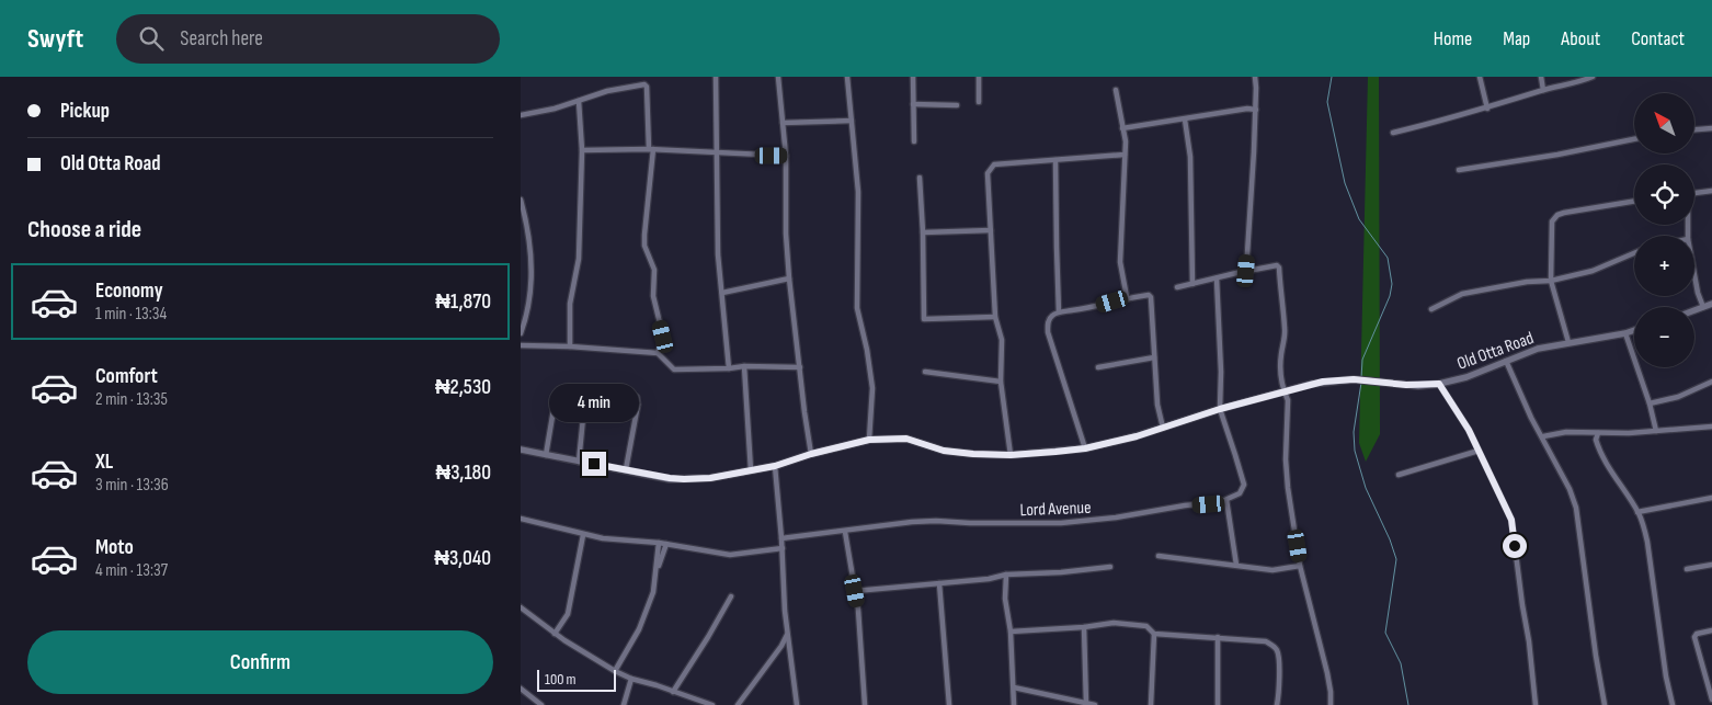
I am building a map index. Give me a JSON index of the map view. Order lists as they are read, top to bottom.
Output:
{
  "streets": {
    "street": ["Old Otta Road", "Lord Avenue"]
  },
  "scale_bar": "100 m",
  "north": "top left",
  "page": {
    "header": "Swyft",
    "search": "Search here",
    "nav": [
      "Home",
      "Map",
      "About",
      "Contact"
    ],
    "banner": ["Pickup", "Old Otta Road"],
    "map_buttons": ["+", "−"],
    "heading": "Choose a ride",
    "list": [
      {
        "name": "Economy",
        "note": "1 min · 13:34",
        "value": "₦1,870"
      },
      {
        "name": "Comfort",
        "note": "2 min · 13:35",
        "value": "₦2,530"
      },
      {
        "name": "XL",
        "note": "3 min · 13:36",
        "value": "₦3,180"
      },
      {
        "name": "Moto",
        "note": "4 min · 13:37",
        "value": "₦3,040"
      }
    ],
    "bubble": "4 min",
    "buttons": "Confirm",
    "scale": "100 m"
  }
}
